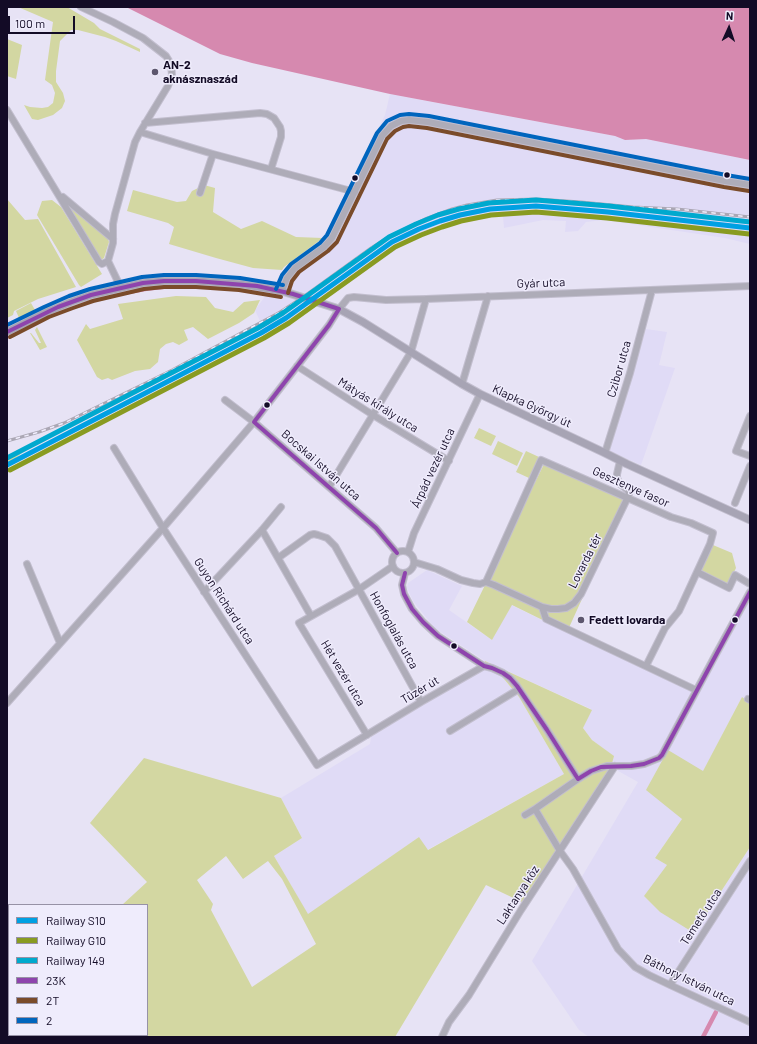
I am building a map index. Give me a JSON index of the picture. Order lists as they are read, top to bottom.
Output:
{
  "streets": {
    "main road": ["Klapka György út"],
    "street": [
      "Gyár utca",
      "Czibor utca",
      "Mátyás király utca",
      "Bocskai István utca",
      "Árpád vezér utca",
      "Gesztenye fasor",
      "Lovarda tér",
      "Guyon Richárd utca",
      "Honfoglalás utca",
      "Hét vezér utca",
      "Tüzér út",
      "Laktanya köz",
      "Temető utca",
      "Báthory István utca"
    ]
  },
  "crossings": [
    ["Gyár utca", "Czibor utca"],
    ["Gyár utca", "Mátyás király utca"],
    ["Gyár utca", "Klapka György út"],
    ["Gyár utca", "Bocskai István utca"],
    ["Gyár utca", "Guyon Richárd utca"],
    ["Czibor utca", "Klapka György út"],
    ["Mátyás király utca", "Árpád vezér utca"],
    ["Klapka György út", "Árpád vezér utca"],
    ["Bocskai István utca", "Árpád vezér utca"],
    ["Bocskai István utca", "Honfoglalás utca"],
    ["Árpád vezér utca", "Honfoglalás utca"],
    ["Gesztenye fasor", "Lovarda tér"],
    ["Guyon Richárd utca", "Tüzér út"],
    ["Honfoglalás utca", "Hét vezér utca"],
    ["Honfoglalás utca", "Tüzér út"],
    ["Hét vezér utca", "Tüzér út"],
    ["Laktanya köz", "Báthory István utca"],
    ["Temető utca", "Báthory István utca"]
  ],
  "places": ["AN-2 aknásznaszád", "Fedett lovarda"],
  "lines": [
    "transit line 2",
    "transit line 2T",
    "rail line 149",
    "rail line S10",
    "rail line G10",
    "transit line 23K"
  ],
  "legend": [
    "Railway S10",
    "Railway G10",
    "Railway 149",
    "23K",
    "2T",
    "2"
  ],
  "scale_bar": "100 m",
  "north": "top"
}
